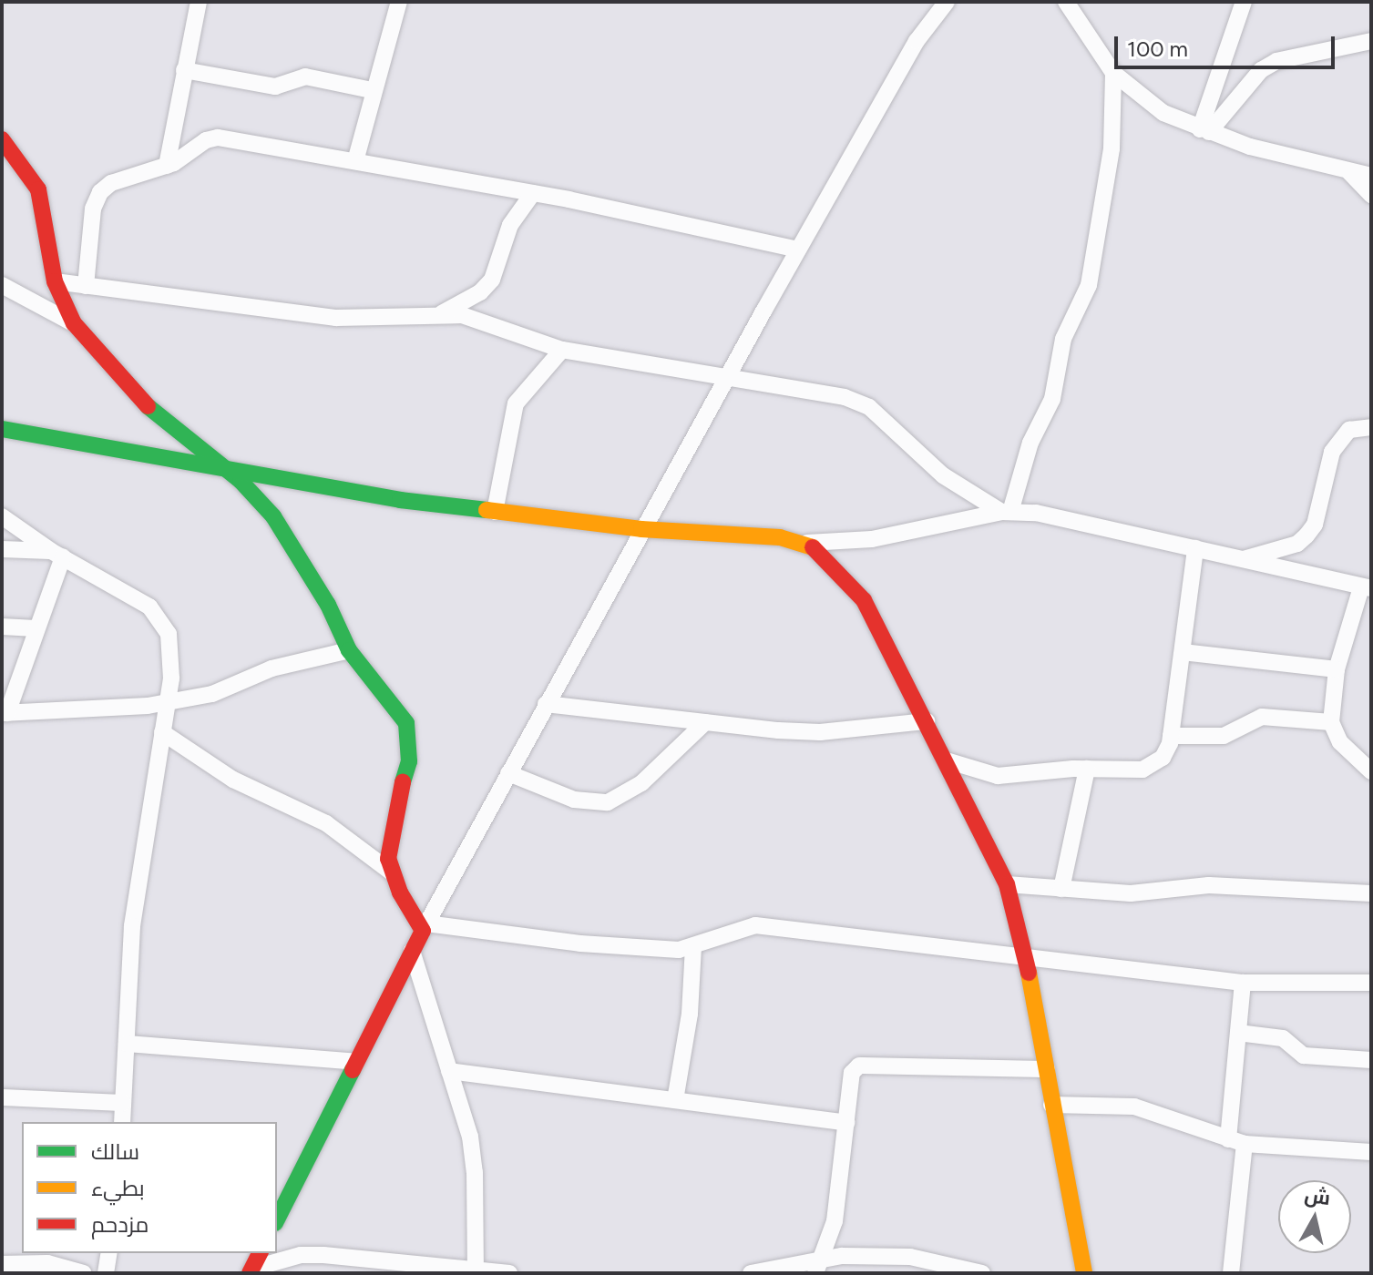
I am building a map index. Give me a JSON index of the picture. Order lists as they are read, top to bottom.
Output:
{
  "legend": ["سالك", "بطيء", "مزدحم"],
  "scale_bar": "100 m",
  "north": "top"
}
